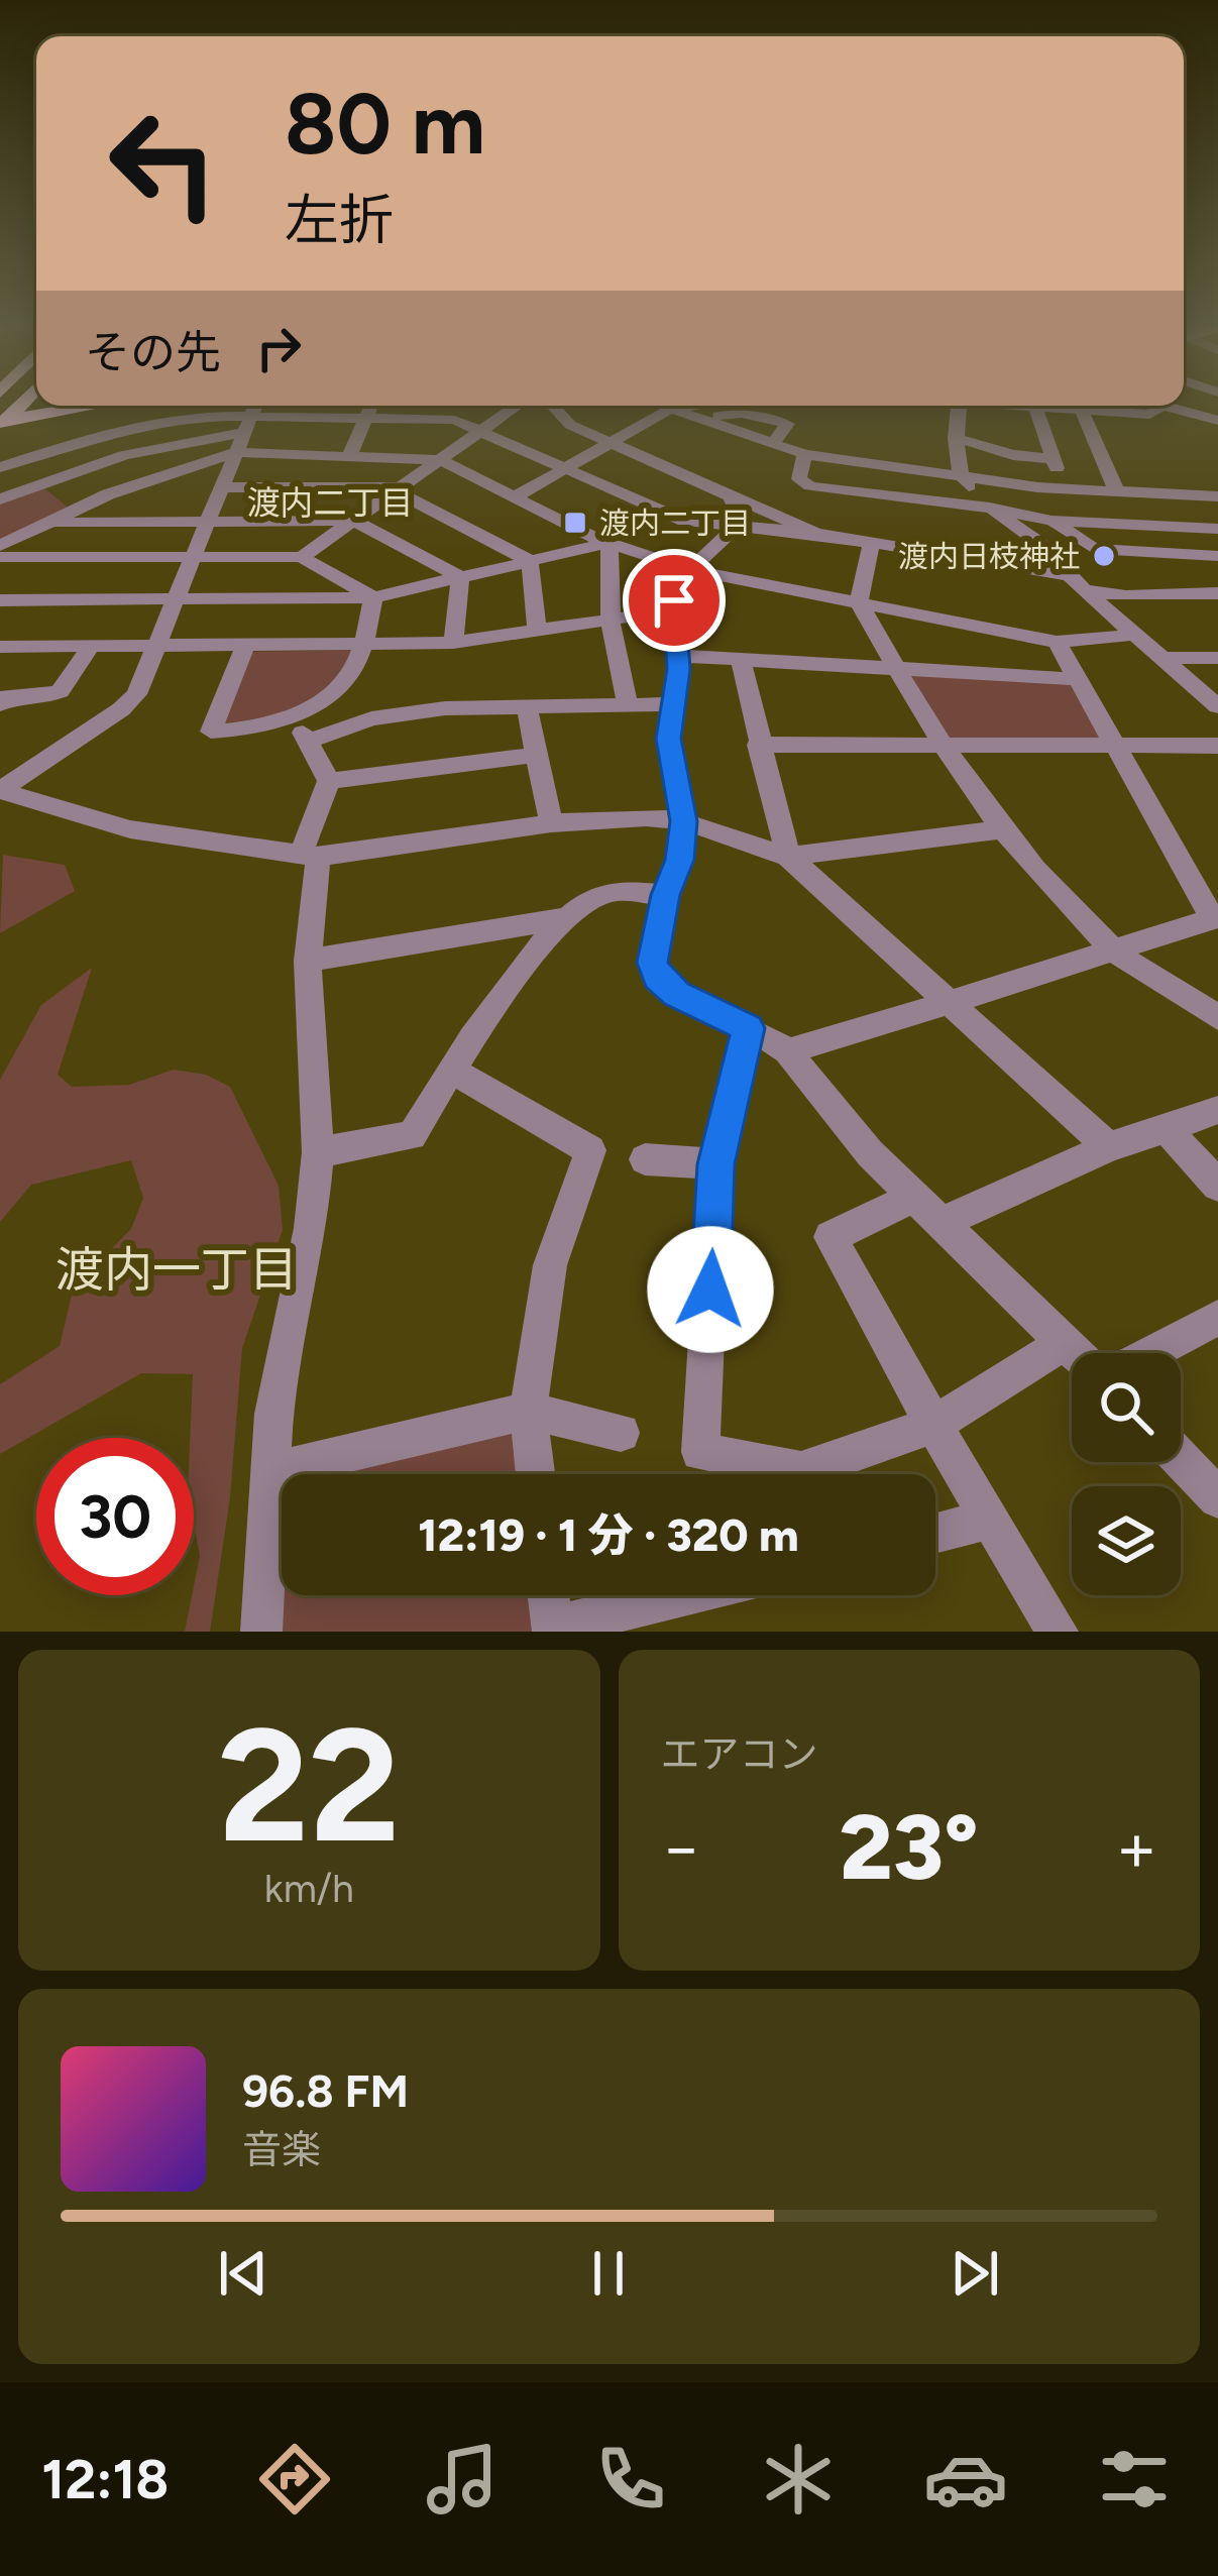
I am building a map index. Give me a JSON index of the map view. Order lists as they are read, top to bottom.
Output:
{
  "districts": ["渡内二丁目", "渡内一丁目"],
  "places": {
    "transit": ["渡内二丁目"],
    "other": ["渡内日枝神社"]
  },
  "page": {
    "turn": ["80 m", "左折"],
    "then": "その先",
    "limit": "30",
    "trip": "12:19 · 1 分 · 320 m",
    "tile": [
      ["22", "km/h"],
      "エアコン"
    ],
    "heat": ["−", "23°", "+"],
    "song": ["96.8 FM", "音楽"],
    "tabs": "12:18"
  }
}
